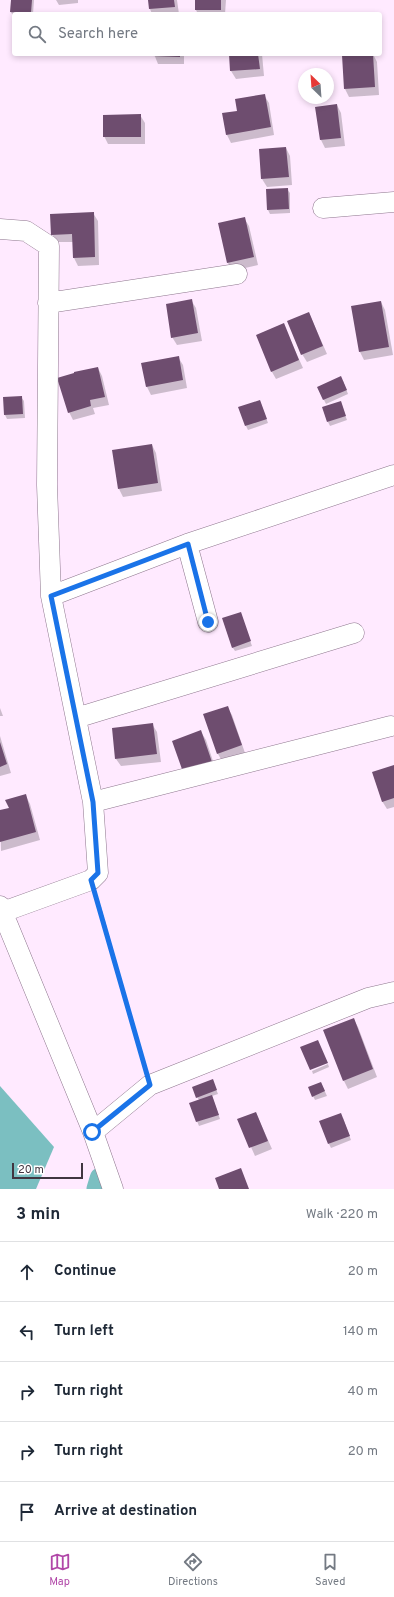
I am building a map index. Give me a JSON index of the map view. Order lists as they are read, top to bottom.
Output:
{
  "scale_bar": "20 m",
  "north": "top left",
  "page": {
    "search": "Search here",
    "scale": "20 m",
    "heading": ["3 min", "Walk · 220 m"],
    "list": [
      ["Continue", "20 m"],
      ["Turn left", "140 m"],
      ["Turn right", "40 m"],
      ["Turn right", "20 m"],
      "Arrive at destination"
    ],
    "nav": ["Map", "Directions", "Saved"]
  }
}
